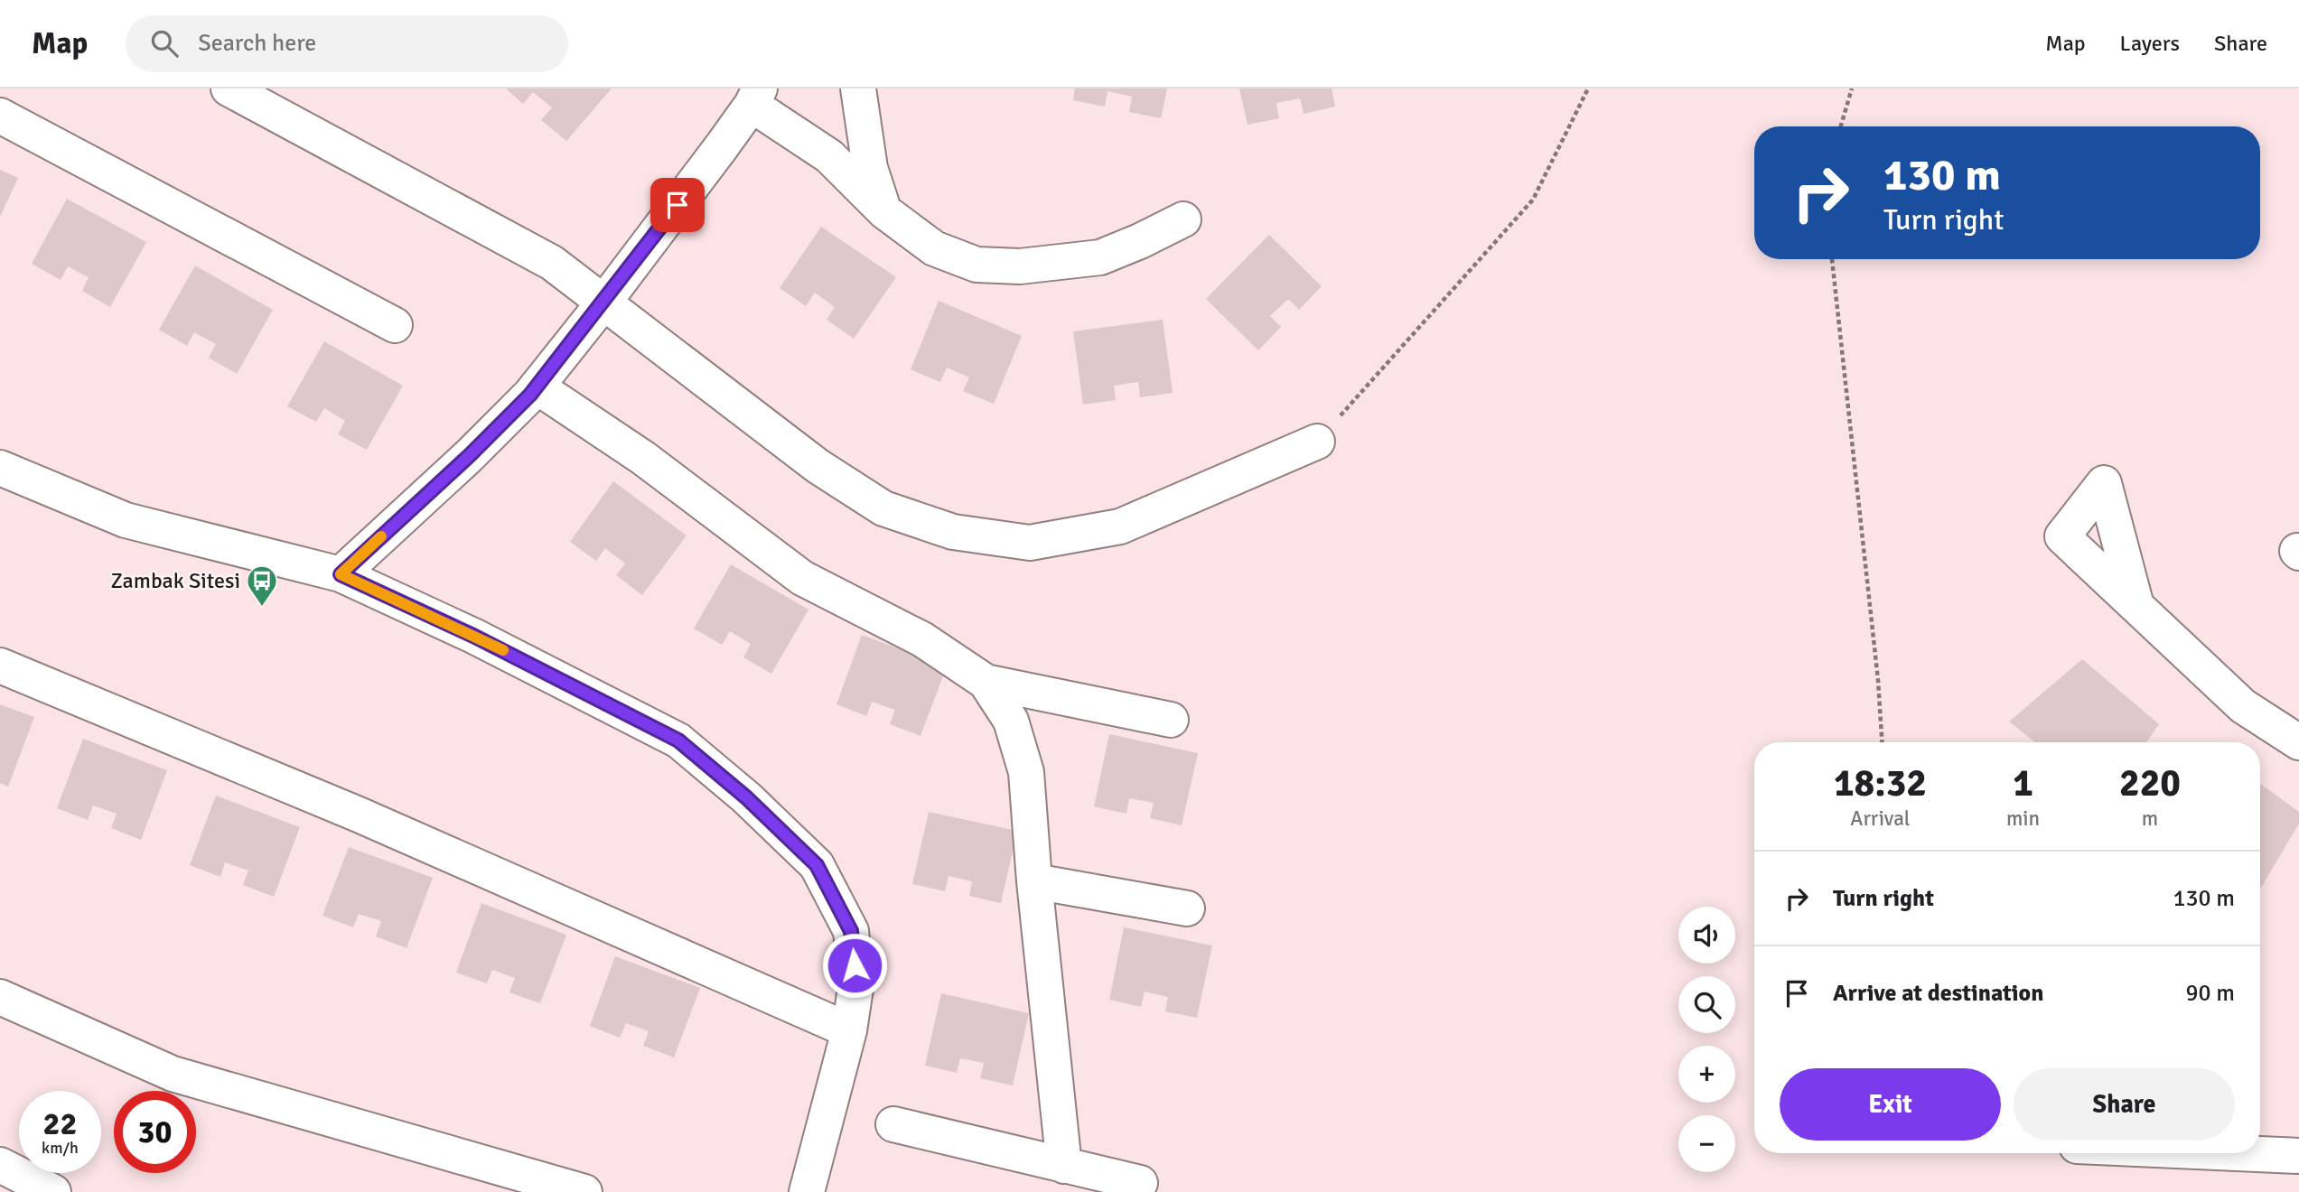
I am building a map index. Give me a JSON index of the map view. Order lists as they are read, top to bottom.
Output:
{
  "places": {
    "bus stop": ["Zambak Sitesi"]
  },
  "page": {
    "header": "Map",
    "search": "Search here",
    "nav": ["Map", "Layers", "Share"],
    "turn": ["130 m", "Turn right"],
    "eta": [
      "18:32",
      "Arrival",
      "1",
      "min",
      "220",
      "m"
    ],
    "list": [
      {
        "name": "Turn right",
        "value": "130 m"
      },
      {
        "name": "Arrive at destination",
        "value": "90 m"
      }
    ],
    "map_buttons": ["+", "−"],
    "buttons": ["Exit", "Share"],
    "speed": "22 km/h",
    "limit": "30"
  }
}
